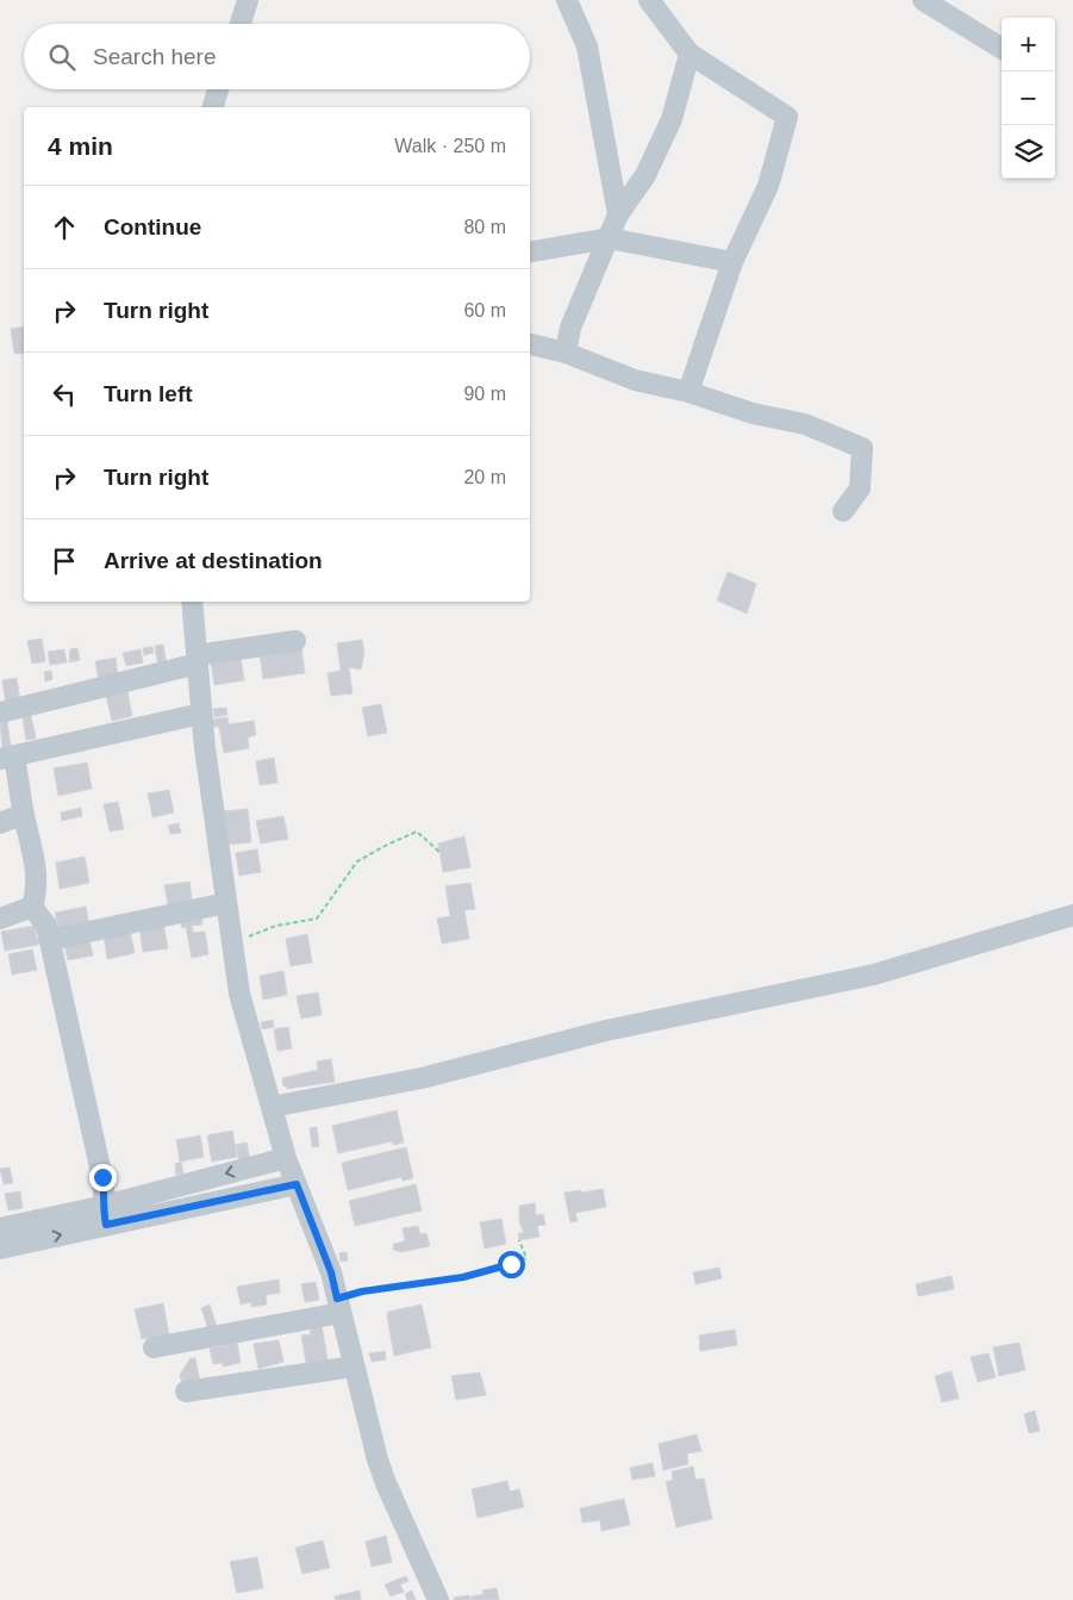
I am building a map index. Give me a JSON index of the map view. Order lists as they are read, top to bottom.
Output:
{
  "page": {
    "map_buttons": ["+", "−"],
    "search": "Search here",
    "heading": ["4 min", "Walk · 250 m"],
    "list": [
      ["Continue", "80 m"],
      ["Turn right", "60 m"],
      ["Turn left", "90 m"],
      ["Turn right", "20 m"],
      "Arrive at destination"
    ]
  }
}
